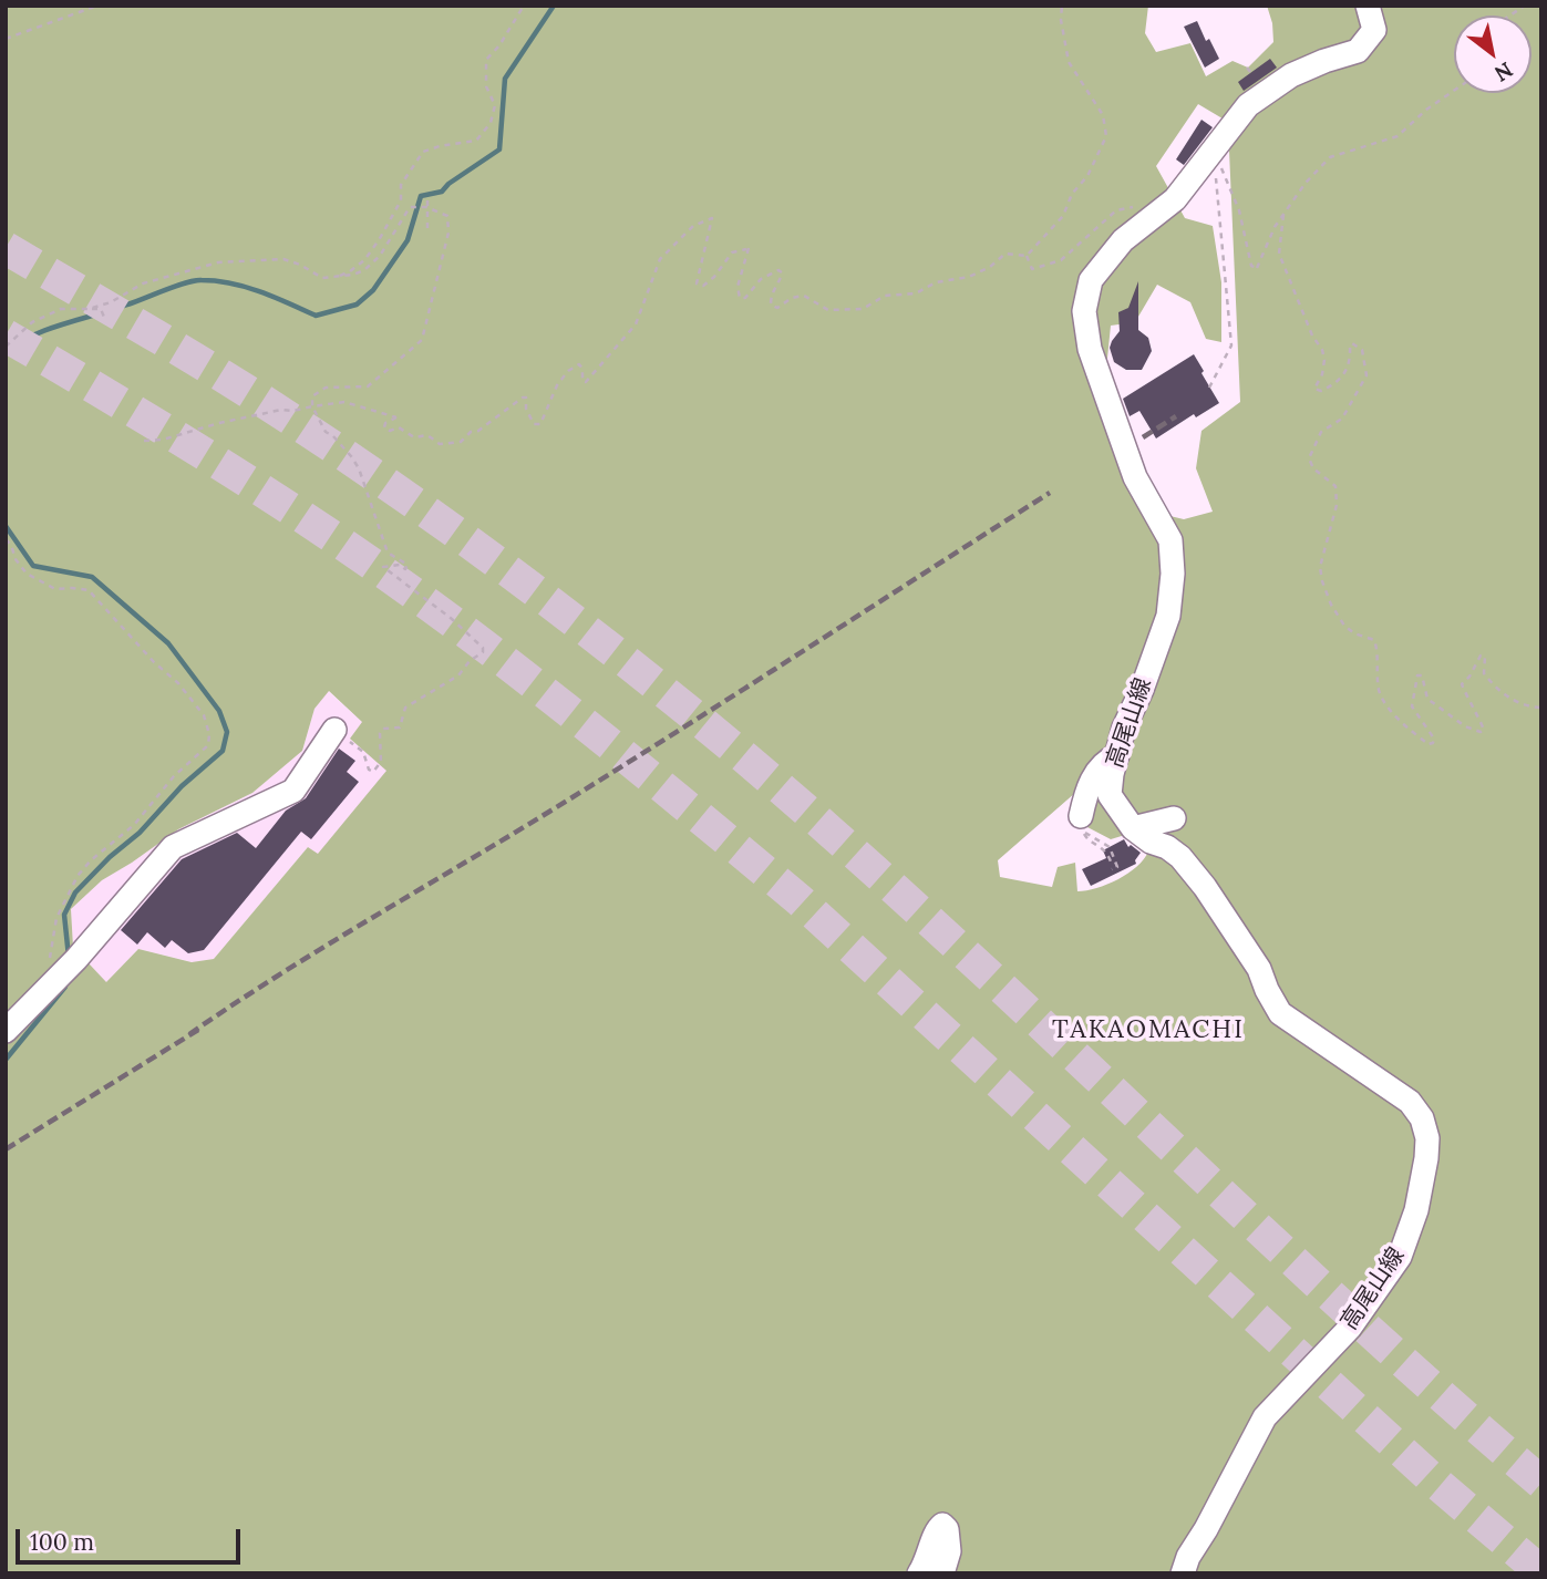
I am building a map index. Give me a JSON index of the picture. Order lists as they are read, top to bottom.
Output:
{
  "streets": {
    "street": ["高尾山線"]
  },
  "districts": ["TAKAOMACHI"],
  "scale_bar": "100 m",
  "north": "bottom right"
}
